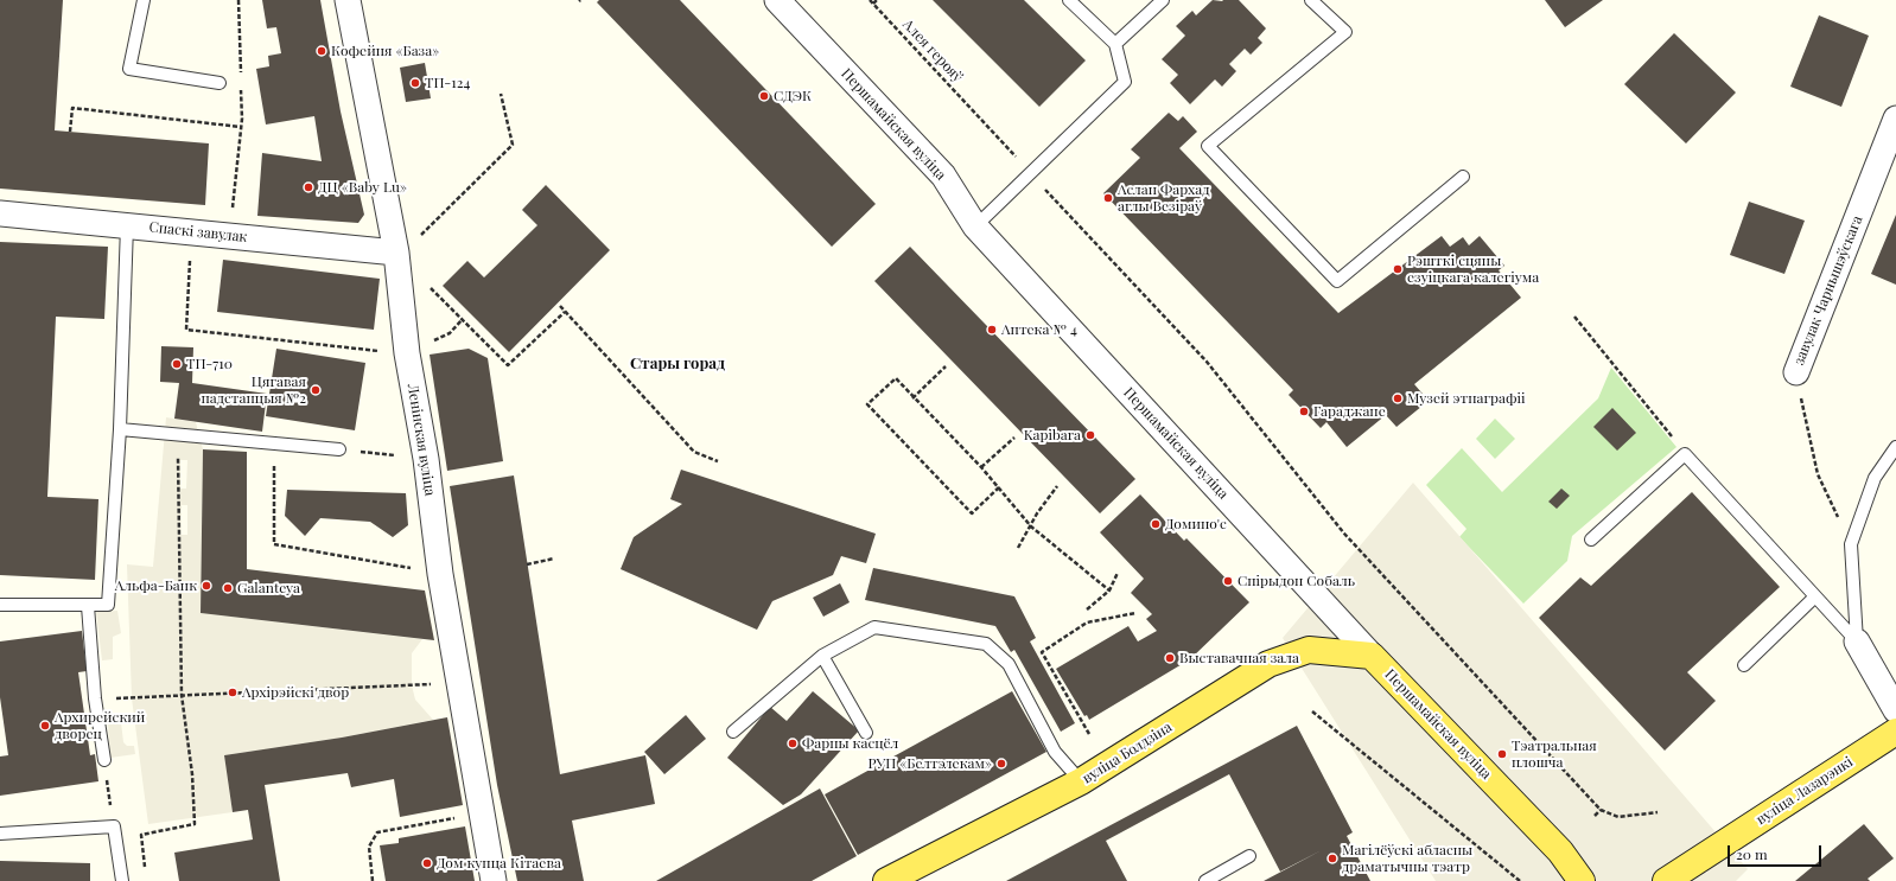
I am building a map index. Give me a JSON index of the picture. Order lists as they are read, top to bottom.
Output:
{
  "streets": {
    "main road": ["Першамайская вуліца", "вуліца Болдзіна", "вуліца Лазарэнкі"],
    "street": ["Спаскі завулак", "завулак Чарнышэўскага", "Ленінская вуліца"],
    "path": ["Алея герояў"]
  },
  "crossings": [
    ["Першамайская вуліца", "вуліца Болдзіна"],
    ["Спаскі завулак", "Ленінская вуліца"]
  ],
  "districts": ["Стары горад"],
  "places": [
    "Кофейня «База»",
    "ТП-124",
    "СДЭК",
    "ДЦ «Baby Lu»",
    "Аслан Фархад аглы Везіраў",
    "Рэшткі сцяны езуіцкага калегіума",
    "Аптека № 4",
    "ТП-710",
    "Цягавая падстанцыя №2",
    "Музей этнаграфіі",
    "Гараджане",
    "Kapibara",
    "Домино'c",
    "Спірыдон Собаль",
    "Альфа-Банк",
    "Galanteya",
    "Выставачная зала",
    "Архірэйскі двор",
    "Архирейский дворец",
    "Фарны касцёл",
    "Тэатральная плошча",
    "РУП «Белтэлекам»",
    "Магілёўскі абласны драматычны тэатр",
    "Дом купца Кітаева"
  ],
  "scale_bar": "20 m"
}
